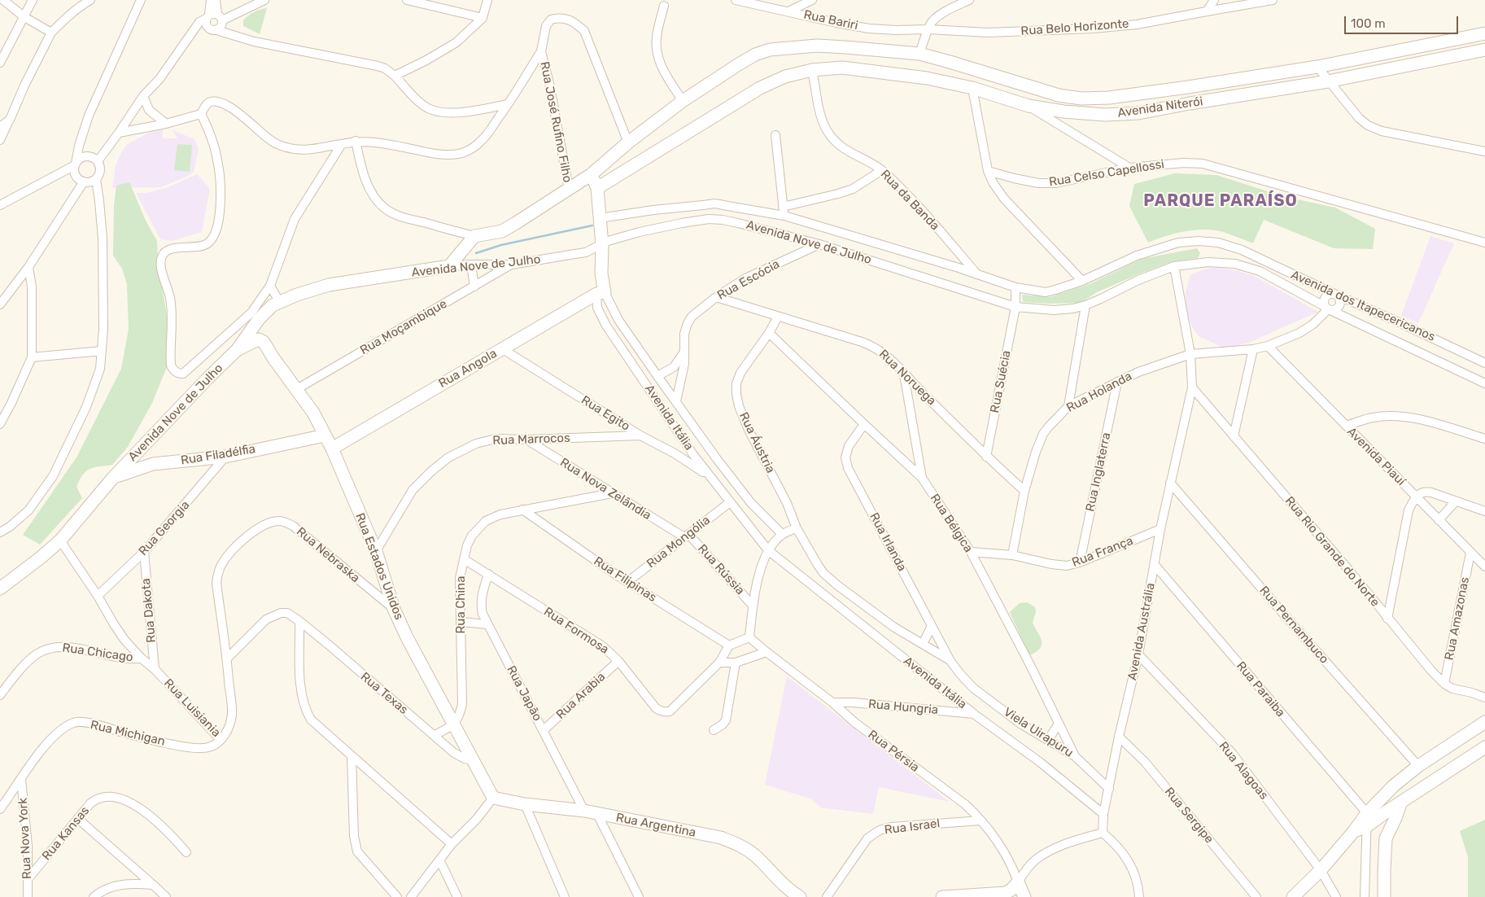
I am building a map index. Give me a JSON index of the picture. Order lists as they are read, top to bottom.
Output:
{
  "streets": {
    "main road": [
      "Avenida Niterói",
      "Avenida Nove de Julho",
      "Rua Angola",
      "Avenida Itália",
      "Rua Filadélfia",
      "Rua Estados Unidos",
      "Rua Argentina"
    ],
    "street": [
      "Rua Bariri",
      "Rua Belo Horizonte",
      "Rua José Rufino Filho",
      "Rua Celso Capellossi",
      "Rua da Banda",
      "Rua Escócia",
      "Avenida dos Itapecericanos",
      "Rua Moçambique",
      "Rua Noruega",
      "Rua Suécia",
      "Rua Holanda",
      "Rua Egito",
      "Rua Marrocos",
      "Rua Áustria",
      "Avenida Piauí",
      "Rua Inglaterra",
      "Rua Nova Zelândia",
      "Rua Bélgica",
      "Rua Georgia",
      "Rua Mongólia",
      "Rua Irlanda",
      "Rua França",
      "Rua Rio Grande do Norte",
      "Rua Nebraska",
      "Rua Rússia",
      "Rua Filipinas",
      "Rua China",
      "Rua Dakota",
      "Rua Amazonas",
      "Rua Pernambuco",
      "Rua Formosa",
      "Avenida Austrália",
      "Rua Chicago",
      "Rua Paraiba",
      "Rua Texas",
      "Rua Japão",
      "Rua Arabia",
      "Rua Hungria",
      "Rua Luisiania",
      "Viela Uirapuru",
      "Rua Michigan",
      "Rua Pérsia",
      "Rua Alagoas",
      "Rua Sergipe",
      "Rua Israel",
      "Rua Kansas",
      "Rua Nova York"
    ]
  },
  "crossings": [
    ["Rua Bariri", "Rua Belo Horizonte"],
    ["Avenida Niterói", "Rua José Rufino Filho"],
    ["Avenida Niterói", "Rua da Banda"],
    ["Avenida Niterói", "Avenida Itália"],
    ["Rua da Banda", "Avenida Nove de Julho"],
    ["Avenida Nove de Julho", "Rua Escócia"],
    ["Avenida Nove de Julho", "Avenida dos Itapecericanos"],
    ["Avenida Nove de Julho", "Rua Moçambique"],
    ["Avenida Nove de Julho", "Rua Suécia"],
    ["Avenida Nove de Julho", "Avenida Itália"],
    ["Avenida Nove de Julho", "Rua Filadélfia"],
    ["Avenida Nove de Julho", "Rua Estados Unidos"],
    ["Avenida Nove de Julho", "Avenida Austrália"],
    ["Avenida Nove de Julho", "Rua Luisiania"],
    ["Rua Escócia", "Rua Noruega"],
    ["Rua Escócia", "Avenida Itália"],
    ["Avenida dos Itapecericanos", "Rua Holanda"],
    ["Avenida dos Itapecericanos", "Avenida Austrália"],
    ["Rua Moçambique", "Rua Estados Unidos"],
    ["Rua Angola", "Rua Egito"],
    ["Rua Angola", "Avenida Itália"],
    ["Rua Angola", "Rua Estados Unidos"],
    ["Rua Noruega", "Rua Suécia"],
    ["Rua Noruega", "Rua Holanda"],
    ["Rua Noruega", "Rua Áustria"],
    ["Rua Holanda", "Avenida Piauí"],
    ["Rua Holanda", "Rua Inglaterra"],
    ["Rua Holanda", "Rua França"],
    ["Rua Holanda", "Avenida Austrália"],
    ["Rua Egito", "Avenida Itália"],
    ["Rua Egito", "Rua Marrocos"],
    ["Avenida Itália", "Rua Áustria"],
    ["Avenida Itália", "Rua Mongólia"],
    ["Avenida Itália", "Rua Irlanda"],
    ["Avenida Itália", "Avenida Austrália"],
    ["Avenida Itália", "Rua Hungria"],
    ["Avenida Itália", "Viela Uirapuru"],
    ["Rua Marrocos", "Rua Nova Zelândia"],
    ["Rua Marrocos", "Rua Estados Unidos"],
    ["Rua Áustria", "Rua Bélgica"],
    ["Rua Filadélfia", "Rua Georgia"],
    ["Rua Filadélfia", "Rua Estados Unidos"],
    ["Avenida Piauí", "Rua Amazonas"],
    ["Rua Inglaterra", "Rua França"],
    ["Rua Nova Zelândia", "Rua Mongólia"],
    ["Rua Nova Zelândia", "Rua Rússia"],
    ["Rua Nova Zelândia", "Rua China"],
    ["Rua Bélgica", "Rua Irlanda"],
    ["Rua Bélgica", "Rua França"],
    ["Rua Bélgica", "Viela Uirapuru"],
    ["Rua Georgia", "Rua Dakota"],
    ["Rua Georgia", "Rua Luisiania"],
    ["Rua Mongólia", "Rua Rússia"],
    ["Rua Mongólia", "Rua Filipinas"],
    ["Rua Irlanda", "Viela Uirapuru"],
    ["Rua França", "Avenida Austrália"],
    ["Rua Rio Grande do Norte", "Rua Amazonas"],
    ["Rua Rio Grande do Norte", "Avenida Austrália"],
    ["Rua Nebraska", "Rua Estados Unidos"],
    ["Rua Nebraska", "Rua Luisiania"],
    ["Rua Estados Unidos", "Rua China"],
    ["Rua Estados Unidos", "Rua Texas"],
    ["Rua Estados Unidos", "Rua Argentina"],
    ["Rua Filipinas", "Rua China"],
    ["Rua Filipinas", "Rua Formosa"],
    ["Rua China", "Rua Formosa"],
    ["Rua Dakota", "Rua Luisiania"],
    ["Rua Pernambuco", "Avenida Austrália"],
    ["Rua Formosa", "Rua Japão"],
    ["Rua Formosa", "Rua Arabia"],
    ["Avenida Austrália", "Rua Paraiba"],
    ["Avenida Austrália", "Viela Uirapuru"],
    ["Avenida Austrália", "Rua Alagoas"],
    ["Avenida Austrália", "Rua Sergipe"],
    ["Rua Chicago", "Rua Luisiania"],
    ["Rua Japão", "Rua Arabia"],
    ["Rua Japão", "Rua Argentina"],
    ["Rua Hungria", "Rua Pérsia"],
    ["Rua Luisiania", "Rua Michigan"],
    ["Rua Michigan", "Rua Nova York"],
    ["Rua Pérsia", "Rua Israel"],
    ["Rua Kansas", "Rua Nova York"]
  ],
  "districts": ["PARQUE PARAÍSO"],
  "scale_bar": "100 m"
}
